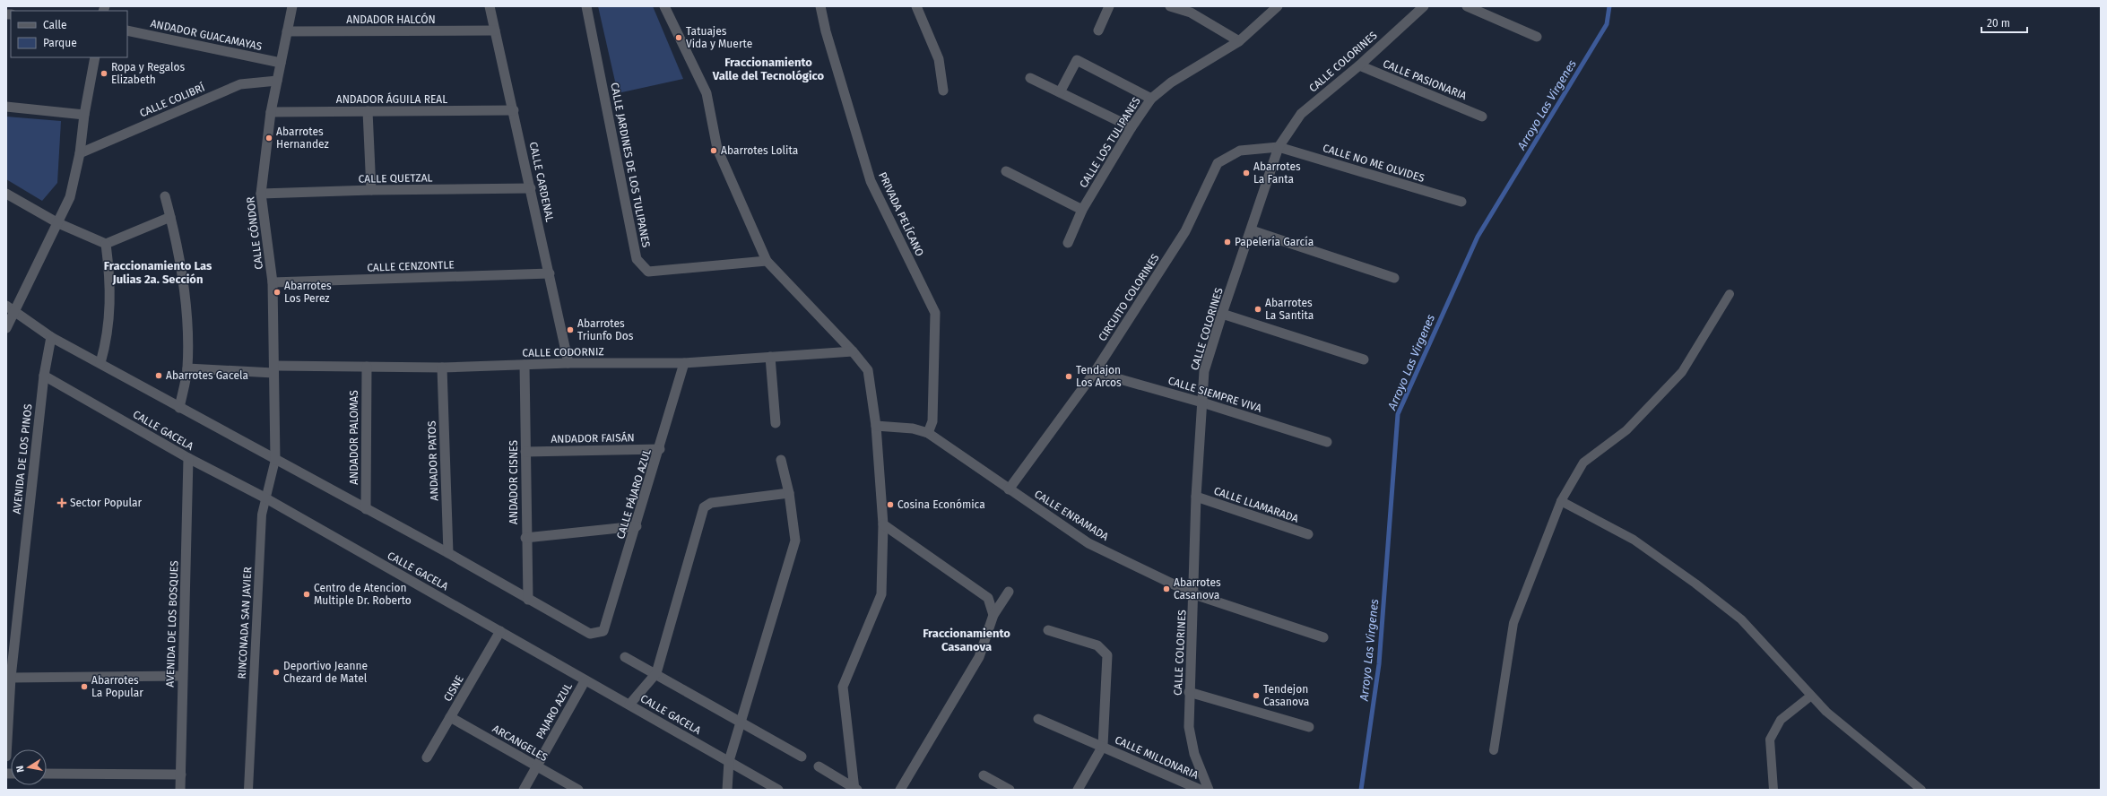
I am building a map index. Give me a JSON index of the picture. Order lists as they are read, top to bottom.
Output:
{
  "streets": {
    "street": [
      "ANDADOR HALCÓN",
      "ANDADOR GUACAMAYAS",
      "CALLE COLORINES",
      "CALLE PASIONARIA",
      "ANDADOR ÁGUILA REAL",
      "CALLE COLIBRÍ",
      "CALLE LOS TULIPANES",
      "CALLE NO ME OLVIDES",
      "CALLE JARDINES DE LOS TULIPANES",
      "CALLE QUETZAL",
      "CALLE CARDENAL",
      "PRIVADA PELÍCANO",
      "CALLE CÓNDOR",
      "CALLE CENZONTLE",
      "CIRCUITO COLORINES",
      "CALLE CODORNIZ",
      "CALLE SIEMPRE VIVA",
      "CALLE GACELA",
      "ANDADOR PALOMAS",
      "ANDADOR FAISÁN",
      "AVENIDA DE LOS PINOS",
      "ANDADOR PATOS",
      "ANDADOR CISNES",
      "CALLE PÁJARO AZUL",
      "CALLE LLAMARADA",
      "CALLE ENRAMADA",
      "AVENIDA DE LOS BOSQUES",
      "CISNE",
      "PAJARO AZUL",
      "ARCANGELES",
      "CALLE MILLONARIA"
    ],
    "lane": ["RINCONADA SAN JAVIER"]
  },
  "crossings": [
    ["ANDADOR HALCÓN", "CALLE CARDENAL"],
    ["ANDADOR HALCÓN", "CALLE CÓNDOR"],
    ["ANDADOR GUACAMAYAS", "CALLE CÓNDOR"],
    ["CALLE COLORINES", "CALLE PASIONARIA"],
    ["CALLE COLORINES", "CALLE NO ME OLVIDES"],
    ["CALLE COLORINES", "CIRCUITO COLORINES"],
    ["CALLE COLORINES", "CALLE SIEMPRE VIVA"],
    ["CALLE COLORINES", "CALLE LLAMARADA"],
    ["CALLE COLORINES", "CALLE ENRAMADA"],
    ["ANDADOR ÁGUILA REAL", "CALLE CARDENAL"],
    ["ANDADOR ÁGUILA REAL", "CALLE CÓNDOR"],
    ["CALLE COLIBRÍ", "CALLE CÓNDOR"],
    ["CALLE NO ME OLVIDES", "CIRCUITO COLORINES"],
    ["CALLE QUETZAL", "CALLE CARDENAL"],
    ["CALLE QUETZAL", "CALLE CÓNDOR"],
    ["CALLE CARDENAL", "CALLE CENZONTLE"],
    ["CALLE CARDENAL", "CALLE CODORNIZ"],
    ["PRIVADA PELÍCANO", "CALLE ENRAMADA"],
    ["CALLE CÓNDOR", "CALLE CENZONTLE"],
    ["CALLE CÓNDOR", "CALLE CODORNIZ"],
    ["CALLE CÓNDOR", "RINCONADA SAN JAVIER"],
    ["CIRCUITO COLORINES", "CALLE SIEMPRE VIVA"],
    ["CIRCUITO COLORINES", "CALLE ENRAMADA"],
    ["CALLE CODORNIZ", "ANDADOR PALOMAS"],
    ["CALLE CODORNIZ", "ANDADOR PATOS"],
    ["CALLE CODORNIZ", "ANDADOR CISNES"],
    ["CALLE CODORNIZ", "CALLE PÁJARO AZUL"],
    ["CALLE GACELA", "AVENIDA DE LOS PINOS"],
    ["CALLE GACELA", "RINCONADA SAN JAVIER"],
    ["CALLE GACELA", "AVENIDA DE LOS BOSQUES"],
    ["CALLE GACELA", "CISNE"],
    ["CALLE GACELA", "PAJARO AZUL"],
    ["ANDADOR FAISÁN", "ANDADOR CISNES"],
    ["ANDADOR FAISÁN", "CALLE PÁJARO AZUL"],
    ["ANDADOR CISNES", "CALLE PÁJARO AZUL"],
    ["CISNE", "ARCANGELES"],
    ["PAJARO AZUL", "ARCANGELES"]
  ],
  "districts": ["Fraccionamiento Valle del Tecnológico", "Fraccionamiento Las Julias 2a. Sección", "Fraccionamiento Casanova"],
  "water": ["Arroyo Las Virgenes"],
  "places": {
    "other": [
      "Tatuajes Vida y Muerte",
      "Ropa y Regalos Elizabeth",
      "Abarrotes Hernandez",
      "Abarrotes Lolita",
      "Abarrotes La Fanta",
      "Papelería García",
      "Abarrotes Los Perez",
      "Abarrotes La Santita",
      "Abarrotes Triunfo Dos",
      "Abarrotes Gacela",
      "Tendajon Los Arcos",
      "Cosina Económica",
      "Abarrotes Casanova",
      "Centro de Atencion Multiple Dr. Roberto",
      "Deportivo Jeanne Chezard de Matel",
      "Abarrotes La Popular",
      "Tendejon Casanova"
    ],
    "health": ["Sector Popular"]
  },
  "legend": ["Calle", "Parque"],
  "scale_bar": "20 m",
  "north": "left"
}
